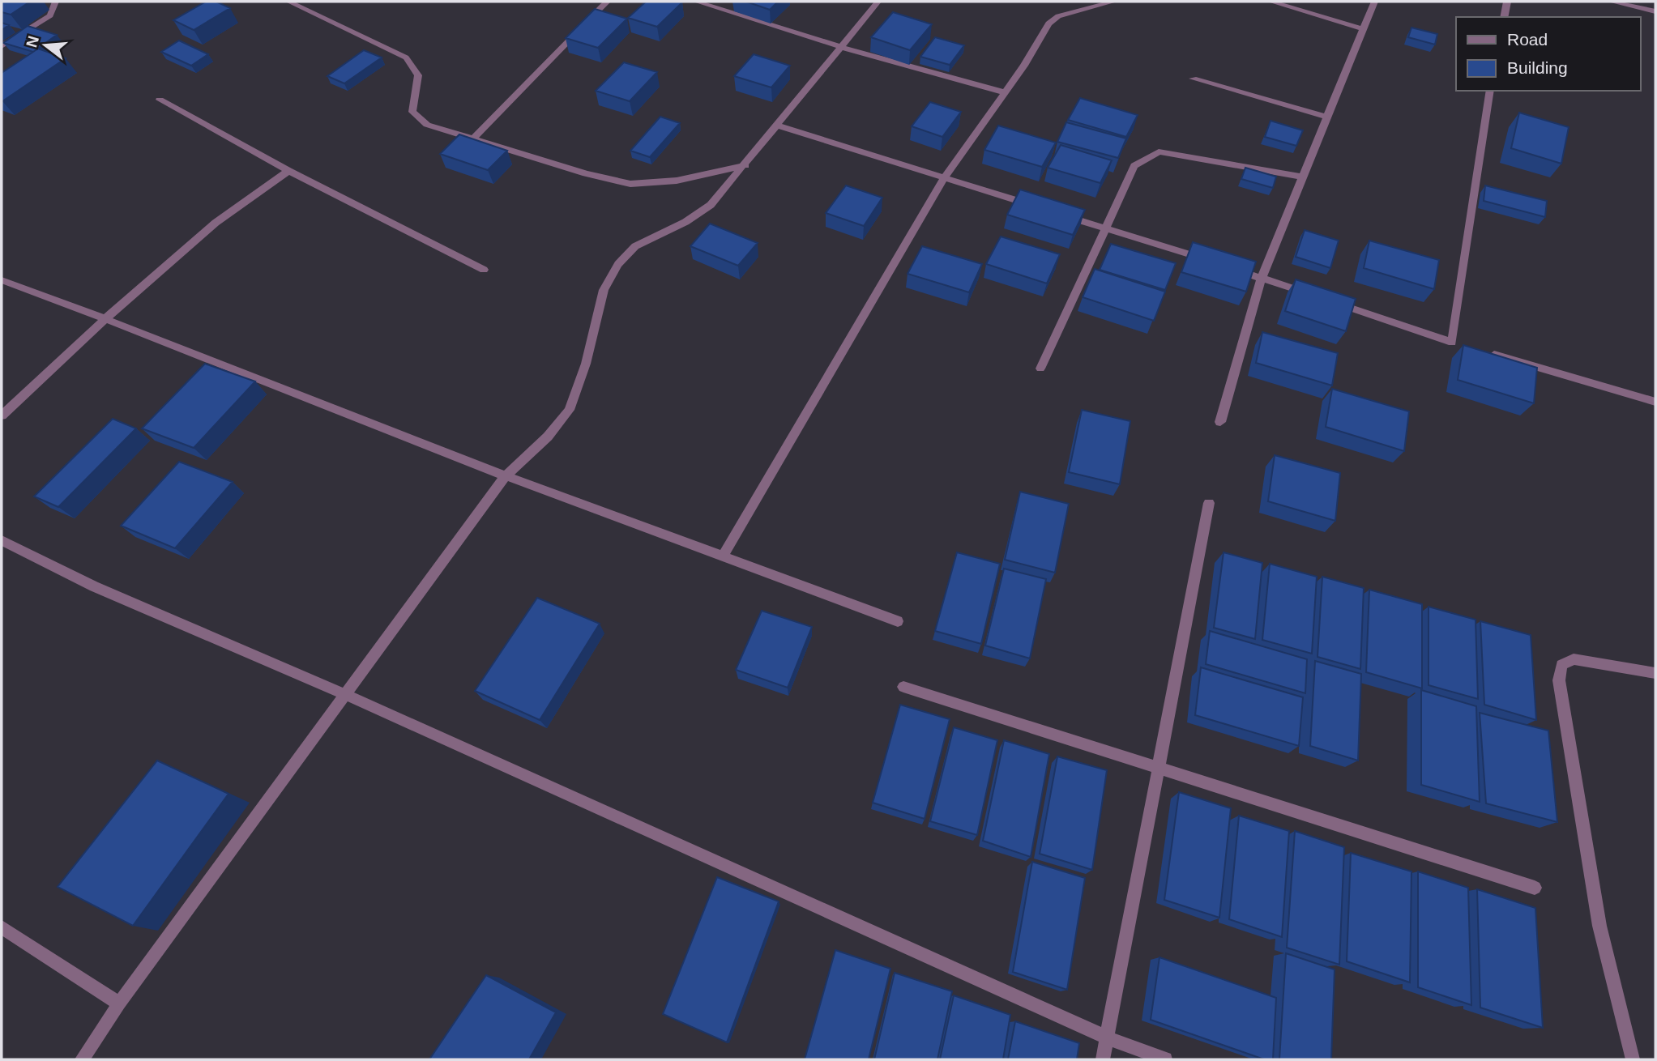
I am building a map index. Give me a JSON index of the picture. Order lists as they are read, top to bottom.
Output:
{
  "legend": ["Road", "Building"],
  "north": "left"
}
